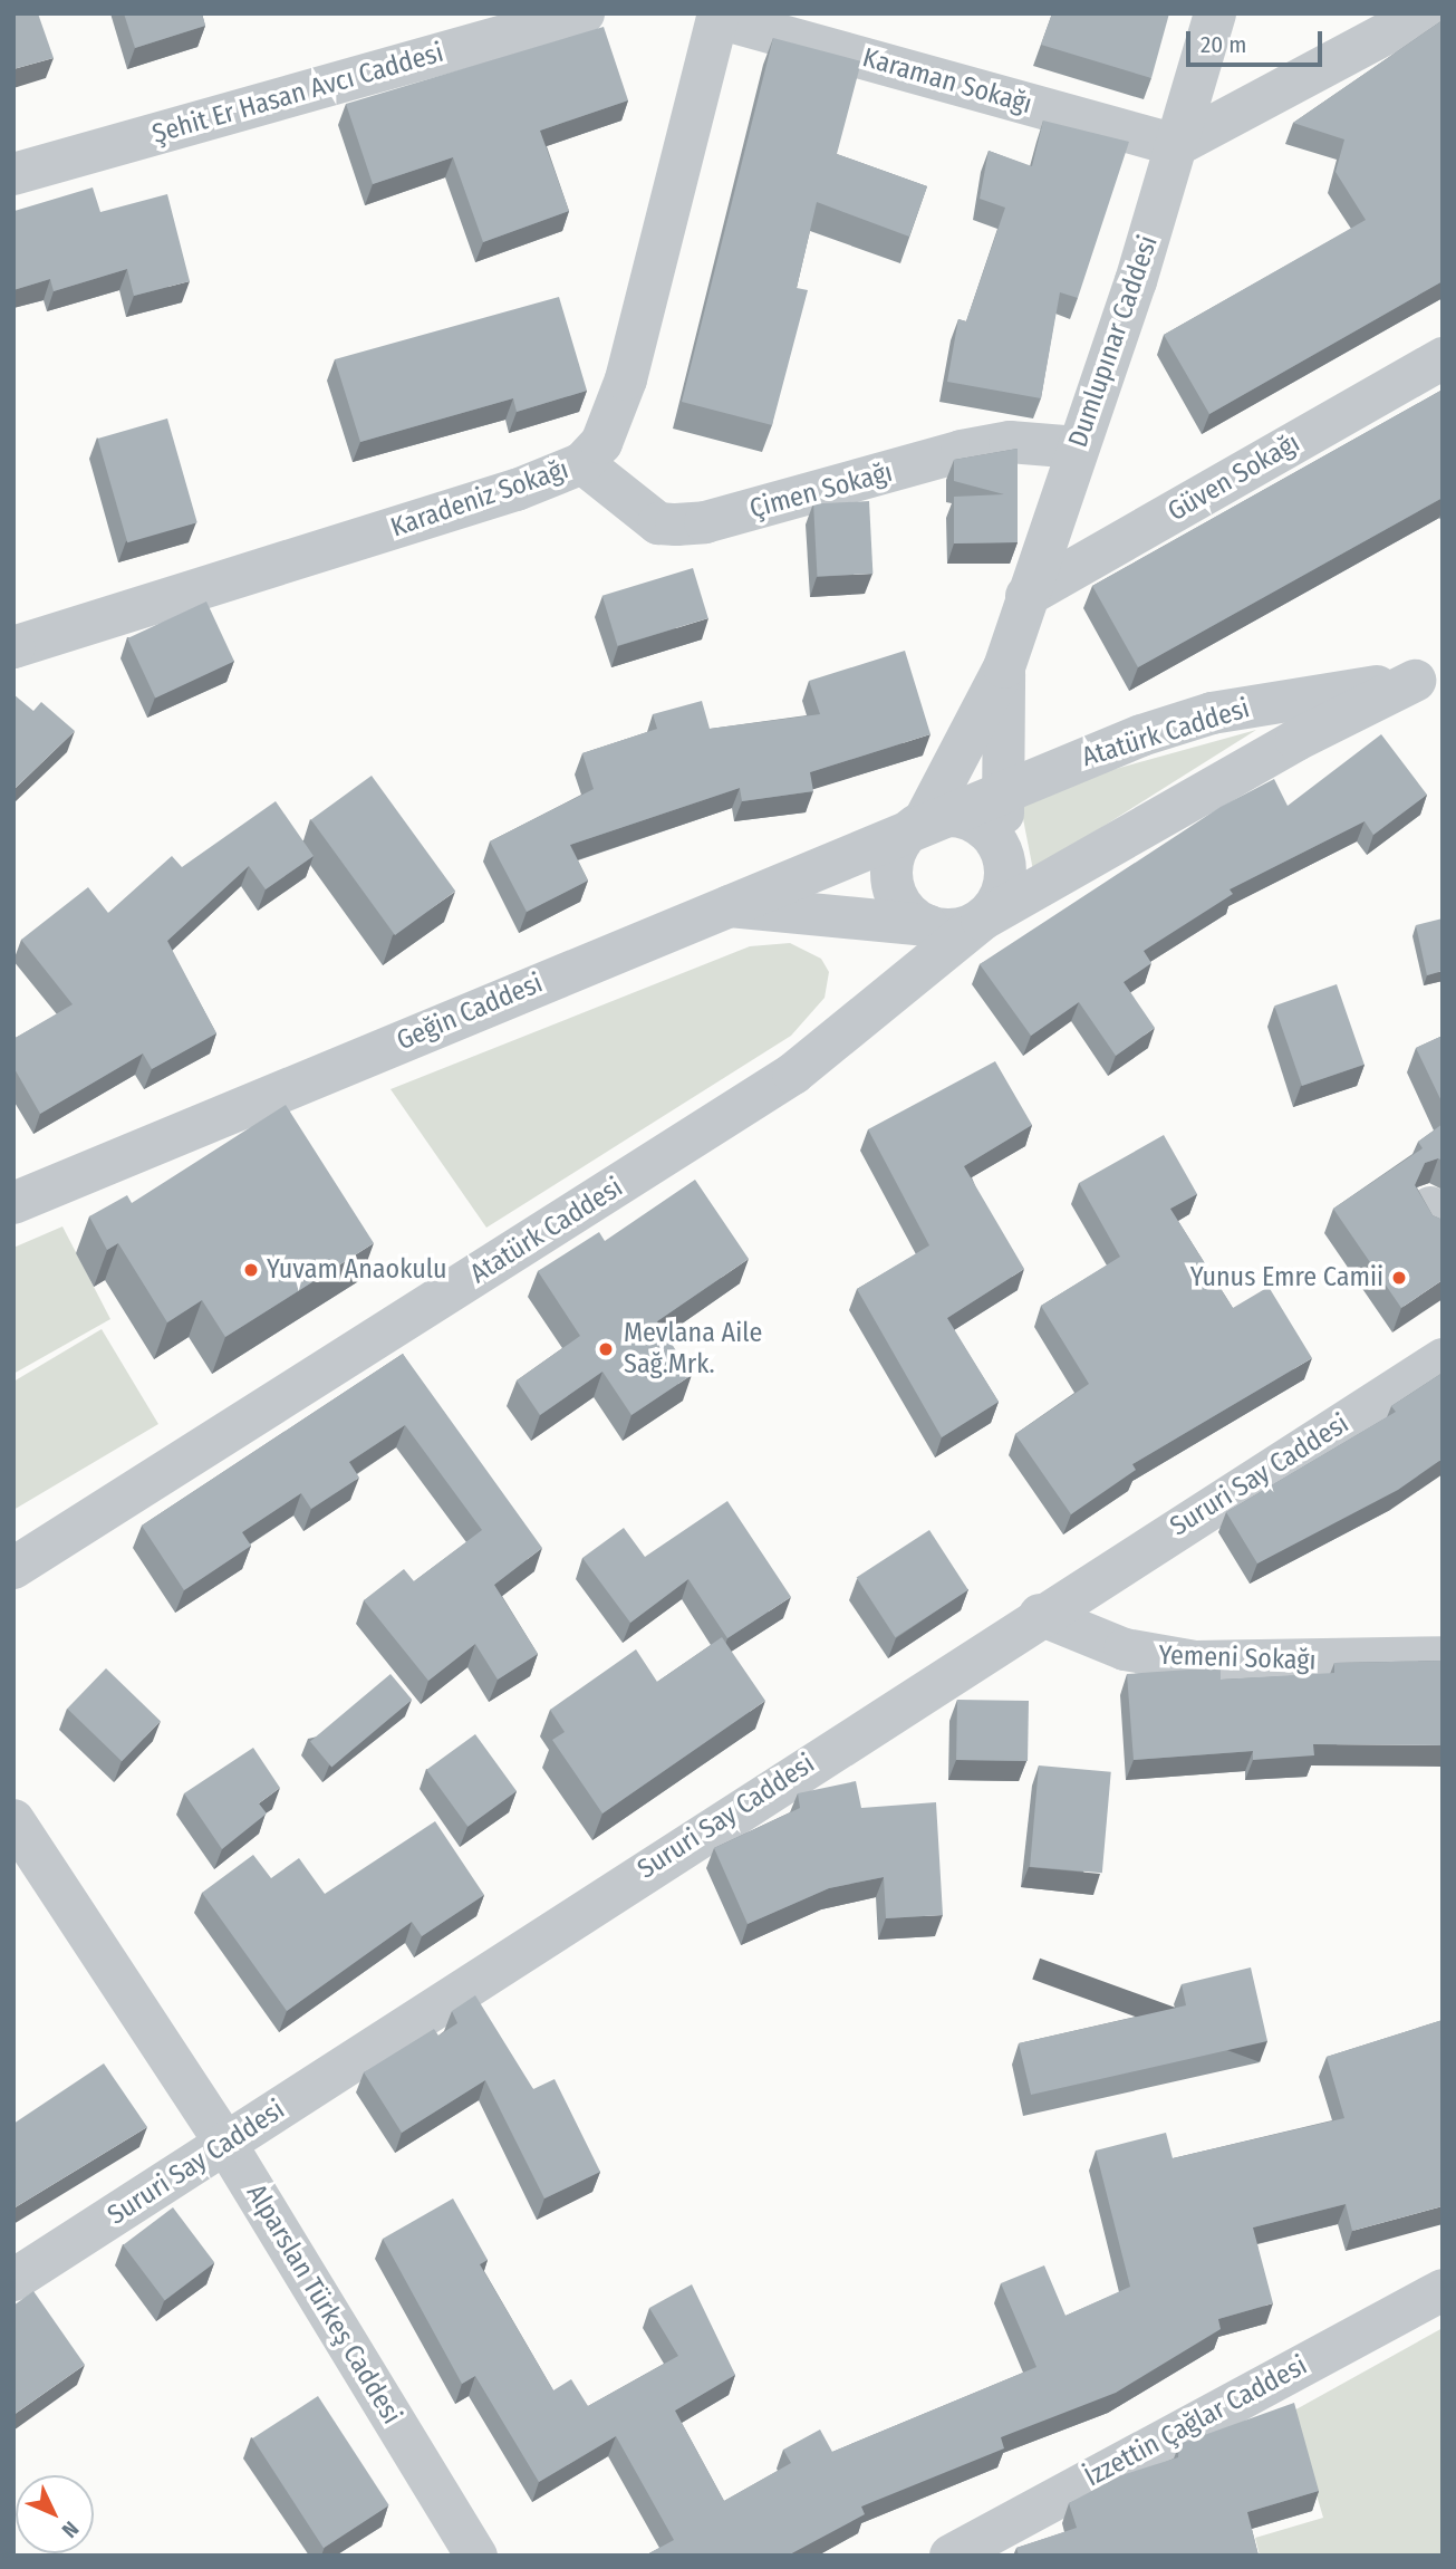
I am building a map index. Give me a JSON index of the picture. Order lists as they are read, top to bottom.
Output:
{
  "streets": {
    "street": [
      "Karaman Sokağı",
      "Şehit Er Hasan Avcı Caddesi",
      "Dumlupınar Caddesi",
      "Güven Sokağı",
      "Çimen Sokağı",
      "Karadeniz Sokağı",
      "Atatürk Caddesi",
      "Geğin Caddesi",
      "Sururi Say Caddesi",
      "Yemeni Sokağı",
      "Alparslan Türkeş Caddesi",
      "İzzettin Çağlar Caddesi"
    ]
  },
  "crossings": [
    ["Karaman Sokağı", "Dumlupınar Caddesi"],
    ["Karaman Sokağı", "Karadeniz Sokağı"],
    ["Dumlupınar Caddesi", "Güven Sokağı"],
    ["Dumlupınar Caddesi", "Çimen Sokağı"],
    ["Dumlupınar Caddesi", "Atatürk Caddesi"],
    ["Dumlupınar Caddesi", "Geğin Caddesi"],
    ["Çimen Sokağı", "Karadeniz Sokağı"],
    ["Atatürk Caddesi", "Geğin Caddesi"],
    ["Sururi Say Caddesi", "Yemeni Sokağı"],
    ["Sururi Say Caddesi", "Alparslan Türkeş Caddesi"]
  ],
  "places": ["Yuvam Anaokulu", "Yunus Emre Camii", "Mevlana Aile Sağ.Mrk."],
  "scale_bar": "20 m",
  "north": "bottom right"
}
